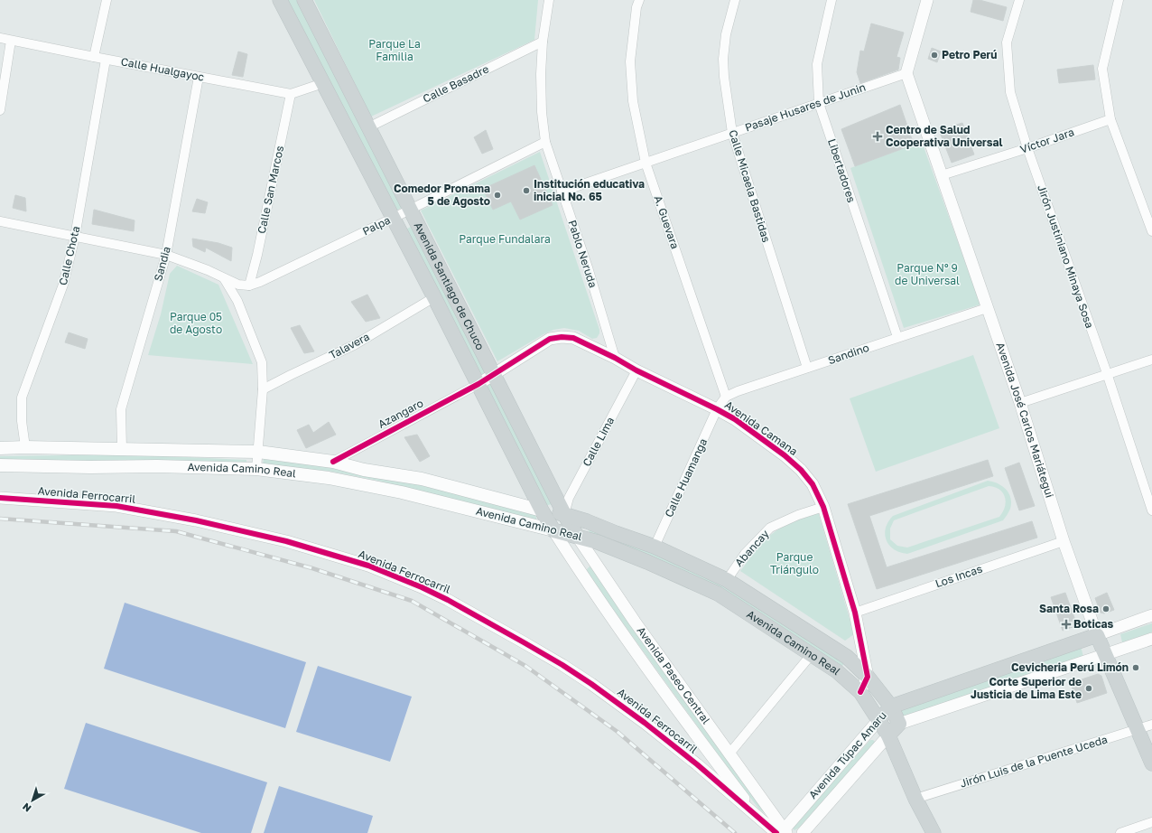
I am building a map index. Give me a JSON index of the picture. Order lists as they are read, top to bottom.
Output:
{
  "streets": {
    "main road": [
      "Avenida Santiago de Chuco",
      "Avenida José Carlos Mariátegui",
      "Avenida Camino Real",
      "Avenida Paseo Central",
      "Avenida Túpac Amaru"
    ],
    "street": [
      "Calle Hualgayoc",
      "Calle Basadre",
      "Pasaje Husares de Junin",
      "Víctor Jara",
      "Libertadores",
      "Calle Micaela Bastidas",
      "Calle San Marcos",
      "A. Guevara",
      "Palpa",
      "Pablo Neruda",
      "Calle Chota",
      "Jirón Justiniano Minaya Sosa",
      "Sandia",
      "Talavera",
      "Sandino",
      "Azangaro",
      "Avenida Camana",
      "Calle Lima",
      "Calle Huamanga",
      "Avenida Ferrocarril",
      "Abancay",
      "Los Incas",
      "Jirón Luis de la Puente Uceda"
    ]
  },
  "crossings": [
    ["Calle Hualgayoc", "Calle San Marcos"],
    ["Calle Hualgayoc", "Calle Chota"],
    ["Calle Hualgayoc", "Sandia"],
    ["Calle Hualgayoc", "Avenida Santiago de Chuco"],
    ["Calle Basadre", "Pablo Neruda"],
    ["Calle Basadre", "Avenida Santiago de Chuco"],
    ["Pasaje Husares de Junin", "Libertadores"],
    ["Pasaje Husares de Junin", "Calle Micaela Bastidas"],
    ["Pasaje Husares de Junin", "A. Guevara"],
    ["Pasaje Husares de Junin", "Pablo Neruda"],
    ["Pasaje Husares de Junin", "Avenida José Carlos Mariátegui"],
    ["Víctor Jara", "Jirón Justiniano Minaya Sosa"],
    ["Víctor Jara", "Avenida José Carlos Mariátegui"],
    ["Libertadores", "Sandino"],
    ["Calle Micaela Bastidas", "Sandino"],
    ["Calle San Marcos", "Palpa"],
    ["A. Guevara", "Sandino"],
    ["Palpa", "Pablo Neruda"],
    ["Palpa", "Avenida Santiago de Chuco"],
    ["Pablo Neruda", "Avenida Camana"],
    ["Calle Chota", "Avenida Camino Real"],
    ["Sandia", "Avenida Camino Real"],
    ["Avenida Santiago de Chuco", "Talavera"],
    ["Avenida Santiago de Chuco", "Azangaro"],
    ["Avenida Santiago de Chuco", "Avenida Camana"],
    ["Avenida Santiago de Chuco", "Calle Lima"],
    ["Avenida Santiago de Chuco", "Avenida Camino Real"],
    ["Avenida Santiago de Chuco", "Avenida Paseo Central"],
    ["Sandino", "Avenida José Carlos Mariátegui"],
    ["Azangaro", "Avenida Camana"],
    ["Azangaro", "Avenida Camino Real"],
    ["Avenida José Carlos Mariátegui", "Los Incas"],
    ["Avenida José Carlos Mariátegui", "Avenida Túpac Amaru"],
    ["Avenida José Carlos Mariátegui", "Jirón Luis de la Puente Uceda"],
    ["Avenida Camana", "Calle Lima"],
    ["Avenida Camana", "Avenida Camino Real"],
    ["Avenida Camana", "Calle Huamanga"],
    ["Avenida Camana", "Abancay"],
    ["Avenida Camana", "Los Incas"],
    ["Calle Lima", "Avenida Camino Real"],
    ["Calle Lima", "Avenida Paseo Central"],
    ["Avenida Camino Real", "Calle Huamanga"],
    ["Avenida Camino Real", "Abancay"],
    ["Avenida Camino Real", "Avenida Paseo Central"],
    ["Avenida Camino Real", "Avenida Túpac Amaru"],
    ["Avenida Camino Real", "Jirón Luis de la Puente Uceda"],
    ["Avenida Ferrocarril", "Avenida Paseo Central"],
    ["Avenida Ferrocarril", "Avenida Túpac Amaru"],
    ["Avenida Paseo Central", "Avenida Túpac Amaru"]
  ],
  "parks": [
    "Parque La Familia",
    "Parque Fundalara",
    "Parque Nº 9 de Universal",
    "Parque 05 de Agosto",
    "Parque Triángulo"
  ],
  "places": {
    "other": [
      "Petro Perú",
      "Institución educativa inicial No. 65",
      "Comedor Pronama 5 de Agosto",
      "Santa Rosa",
      "Cevicheria Perú Limón",
      "Corte Superior de Justicia de Lima Este"
    ],
    "health": ["Centro de Salud Cooperativa Universal", "Boticas"]
  },
  "north": "bottom left"
}
